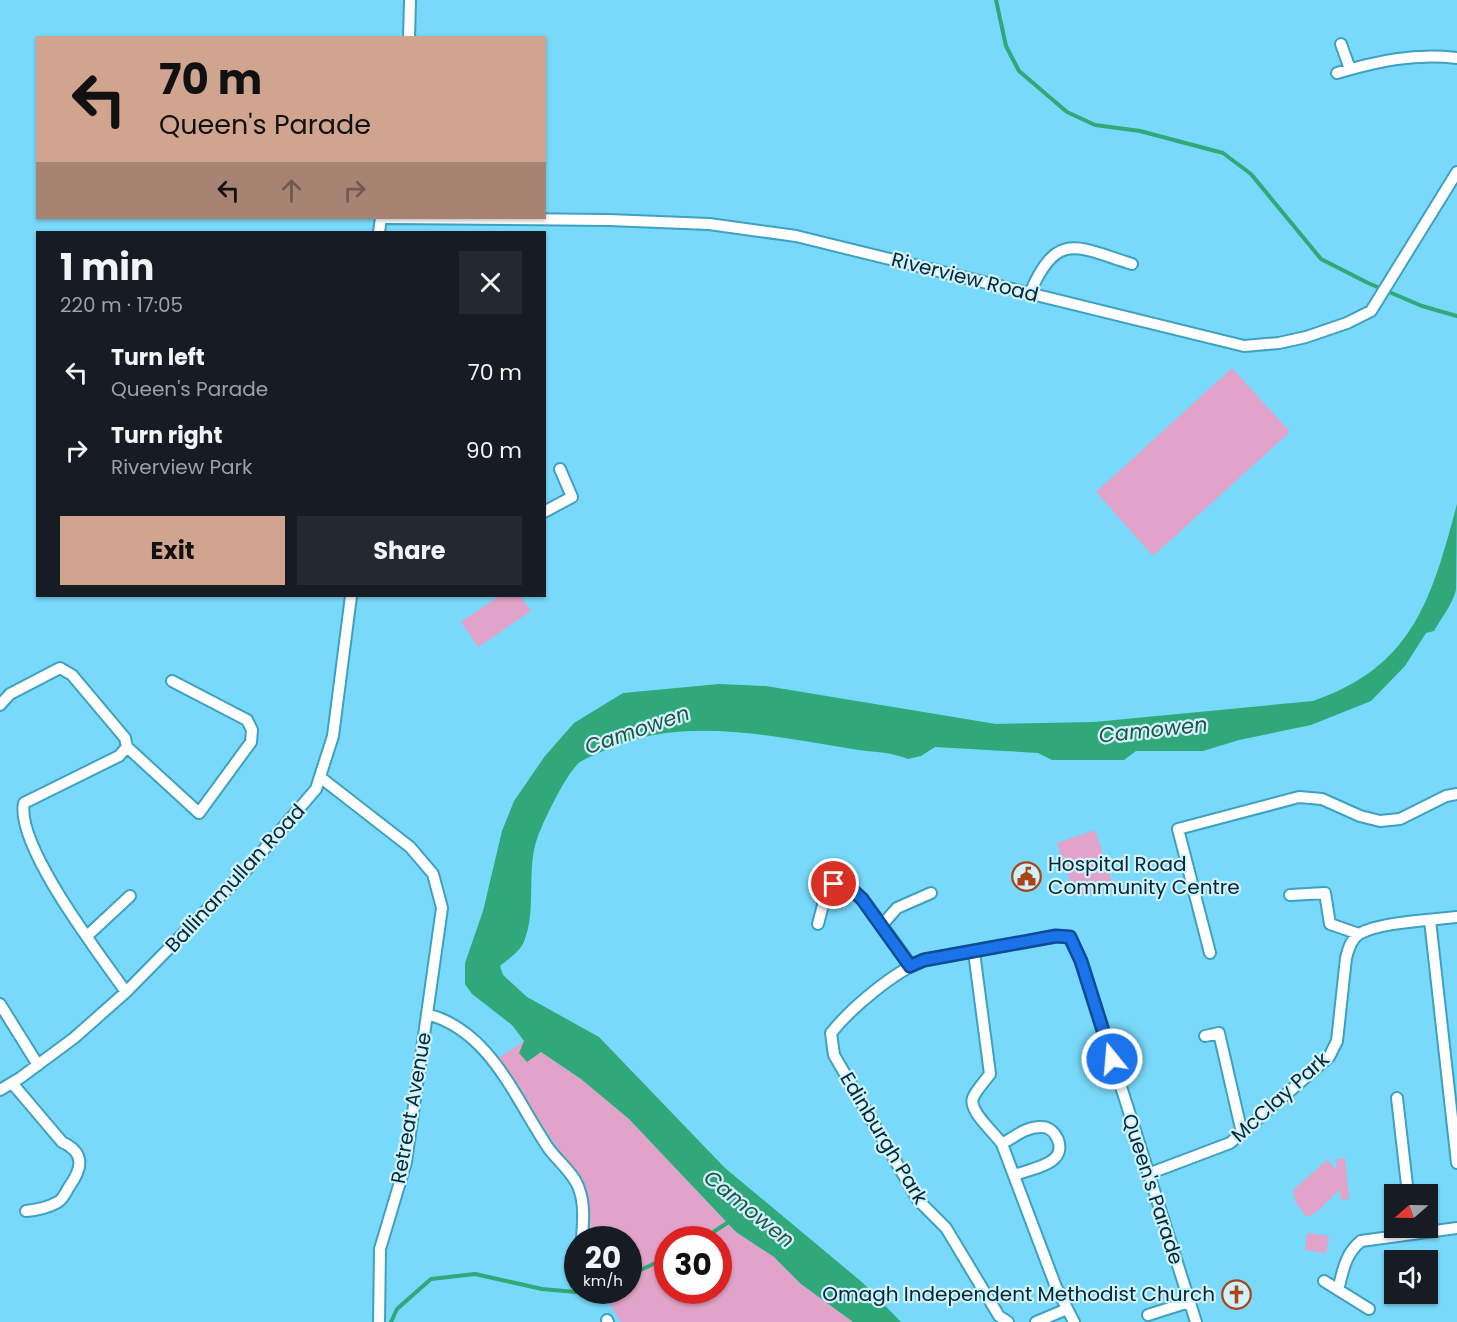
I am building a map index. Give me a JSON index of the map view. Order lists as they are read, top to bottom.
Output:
{
  "streets": {
    "street": [
      "Riverview Road",
      "Ballinamullan Road",
      "McClay Park",
      "Retreat Avenue",
      "Edinburgh Park",
      "Queen's Parade"
    ]
  },
  "crossings": [
    ["McClay Park", "Queen's Parade"],
    ["Edinburgh Park", "Queen's Parade"]
  ],
  "water": ["Camowen"],
  "places": {
    "public building": ["Hospital Road Community Centre"],
    "church": ["Omagh Independent Methodist Church"]
  },
  "north": "left",
  "page": {
    "turn": ["70 m", "Queen's Parade"],
    "heading": ["1 min", "220 m · 17:05"],
    "list": [
      {
        "name": "Turn left",
        "note": "Queen's Parade",
        "value": "70 m"
      },
      {
        "name": "Turn right",
        "note": "Riverview Park",
        "value": "90 m"
      }
    ],
    "buttons": ["Exit", "Share"],
    "speed": "20 km/h",
    "limit": "30"
  }
}
